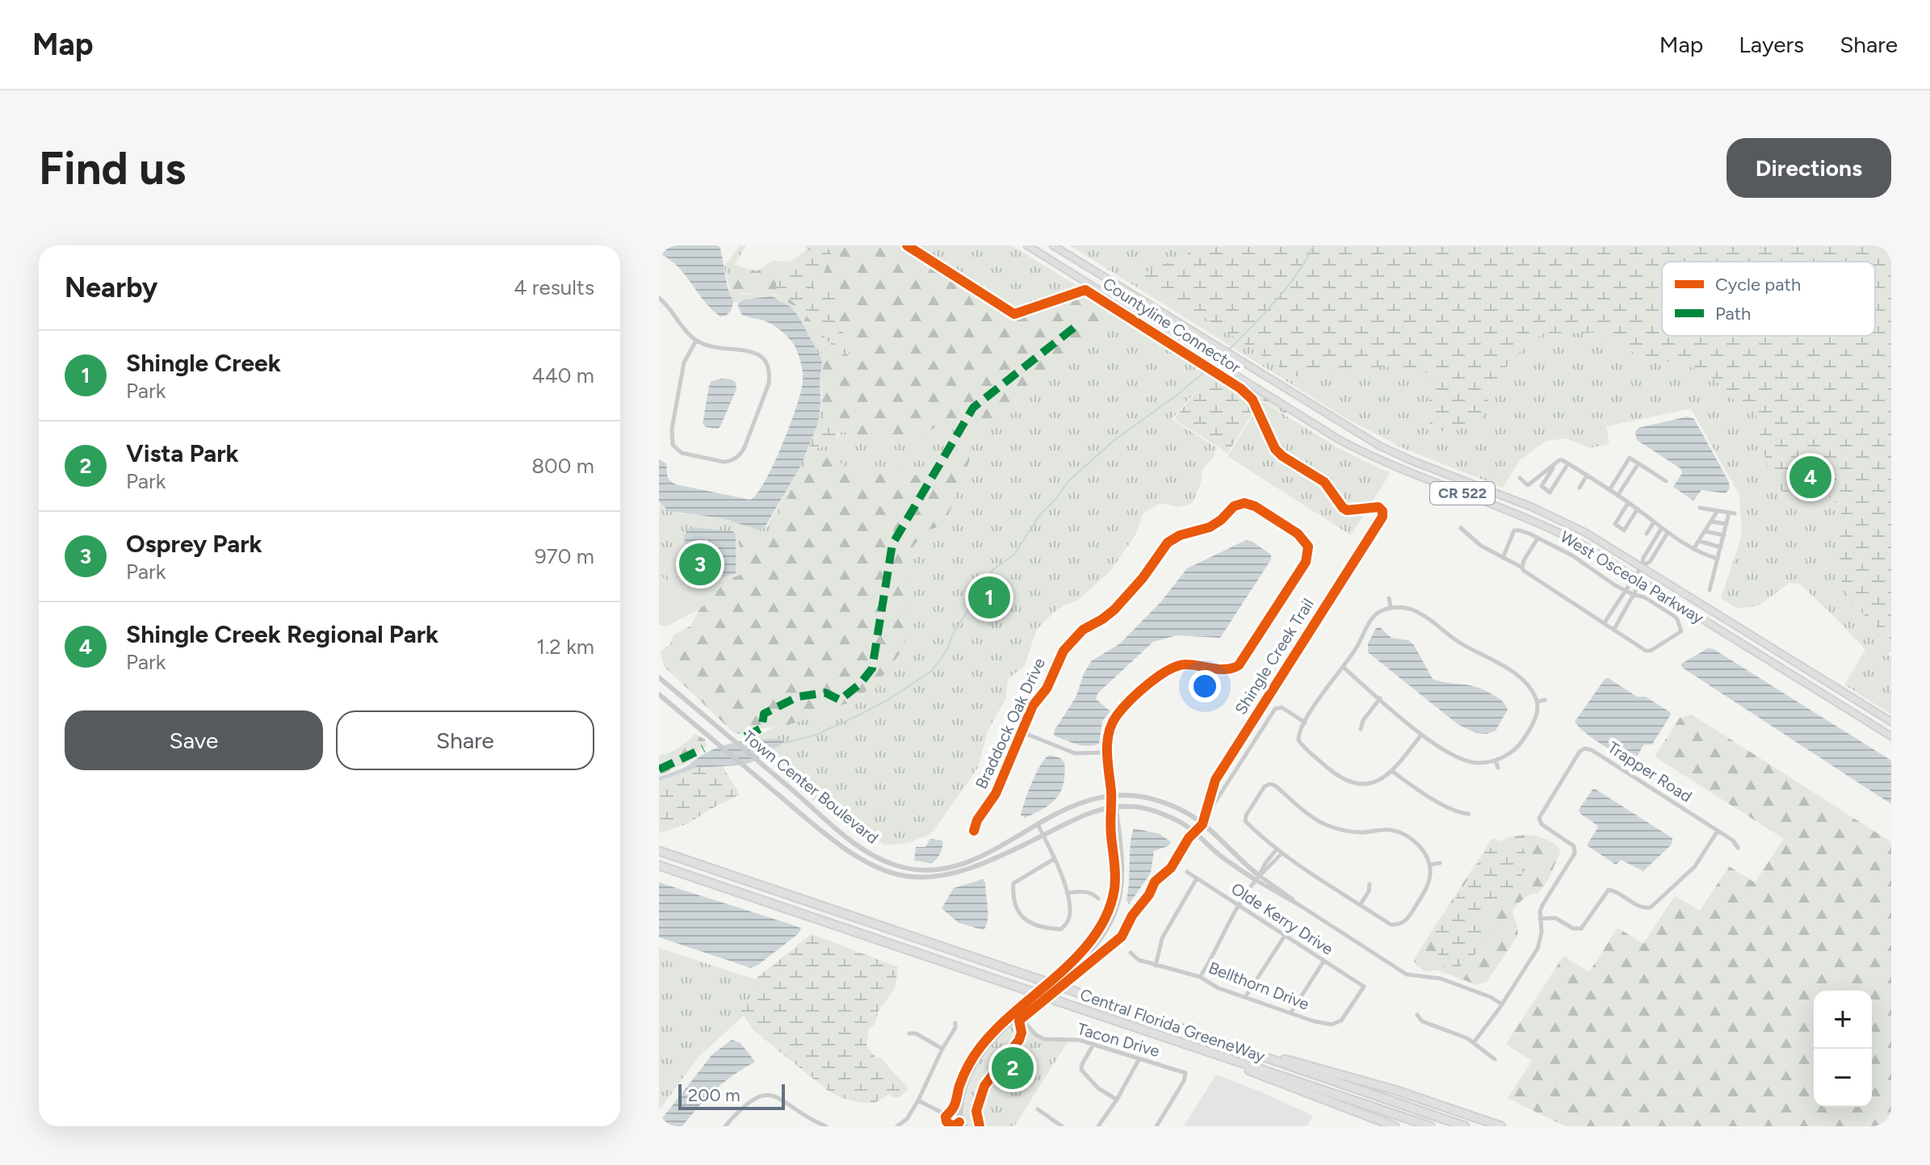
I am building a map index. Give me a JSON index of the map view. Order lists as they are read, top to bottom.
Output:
{
  "streets": {
    "highway": ["Central Florida GreeneWay"],
    "main road": ["CR 522", "West Osceola Parkway"],
    "street": [
      "Braddock Oak Drive",
      "Trapper Road",
      "Town Center Boulevard",
      "Olde Kerry Drive",
      "Bellthorn Drive",
      "Tacon Drive"
    ],
    "cycle path": ["Countyline Connector"]
  },
  "crossings": [
    ["Braddock Oak Drive", "Town Center Boulevard"],
    ["Trapper Road", "Town Center Boulevard"],
    ["Olde Kerry Drive", "Bellthorn Drive"]
  ],
  "legend": ["Cycle path", "Path"],
  "scale_bar": "200 m",
  "page": {
    "header": "Map",
    "nav": ["Map", "Layers", "Share"],
    "buttons": [
      "Directions",
      ["Save", "Share"]
    ],
    "title": "Find us",
    "heading": ["Nearby", "4 results"],
    "list": [
      {
        "mark": "1",
        "name": "Shingle Creek",
        "note": "Park",
        "value": "440 m"
      },
      {
        "mark": "2",
        "name": "Vista Park",
        "note": "Park",
        "value": "800 m"
      },
      {
        "mark": "3",
        "name": "Osprey Park",
        "note": "Park",
        "value": "970 m"
      },
      {
        "mark": "4",
        "name": "Shingle Creek Regional Park",
        "note": "Park",
        "value": "1.2 km"
      }
    ],
    "pins": [
      "4",
      "3",
      "1",
      "2"
    ],
    "map_buttons": ["+", "−"],
    "scale": "200 m"
  }
}
